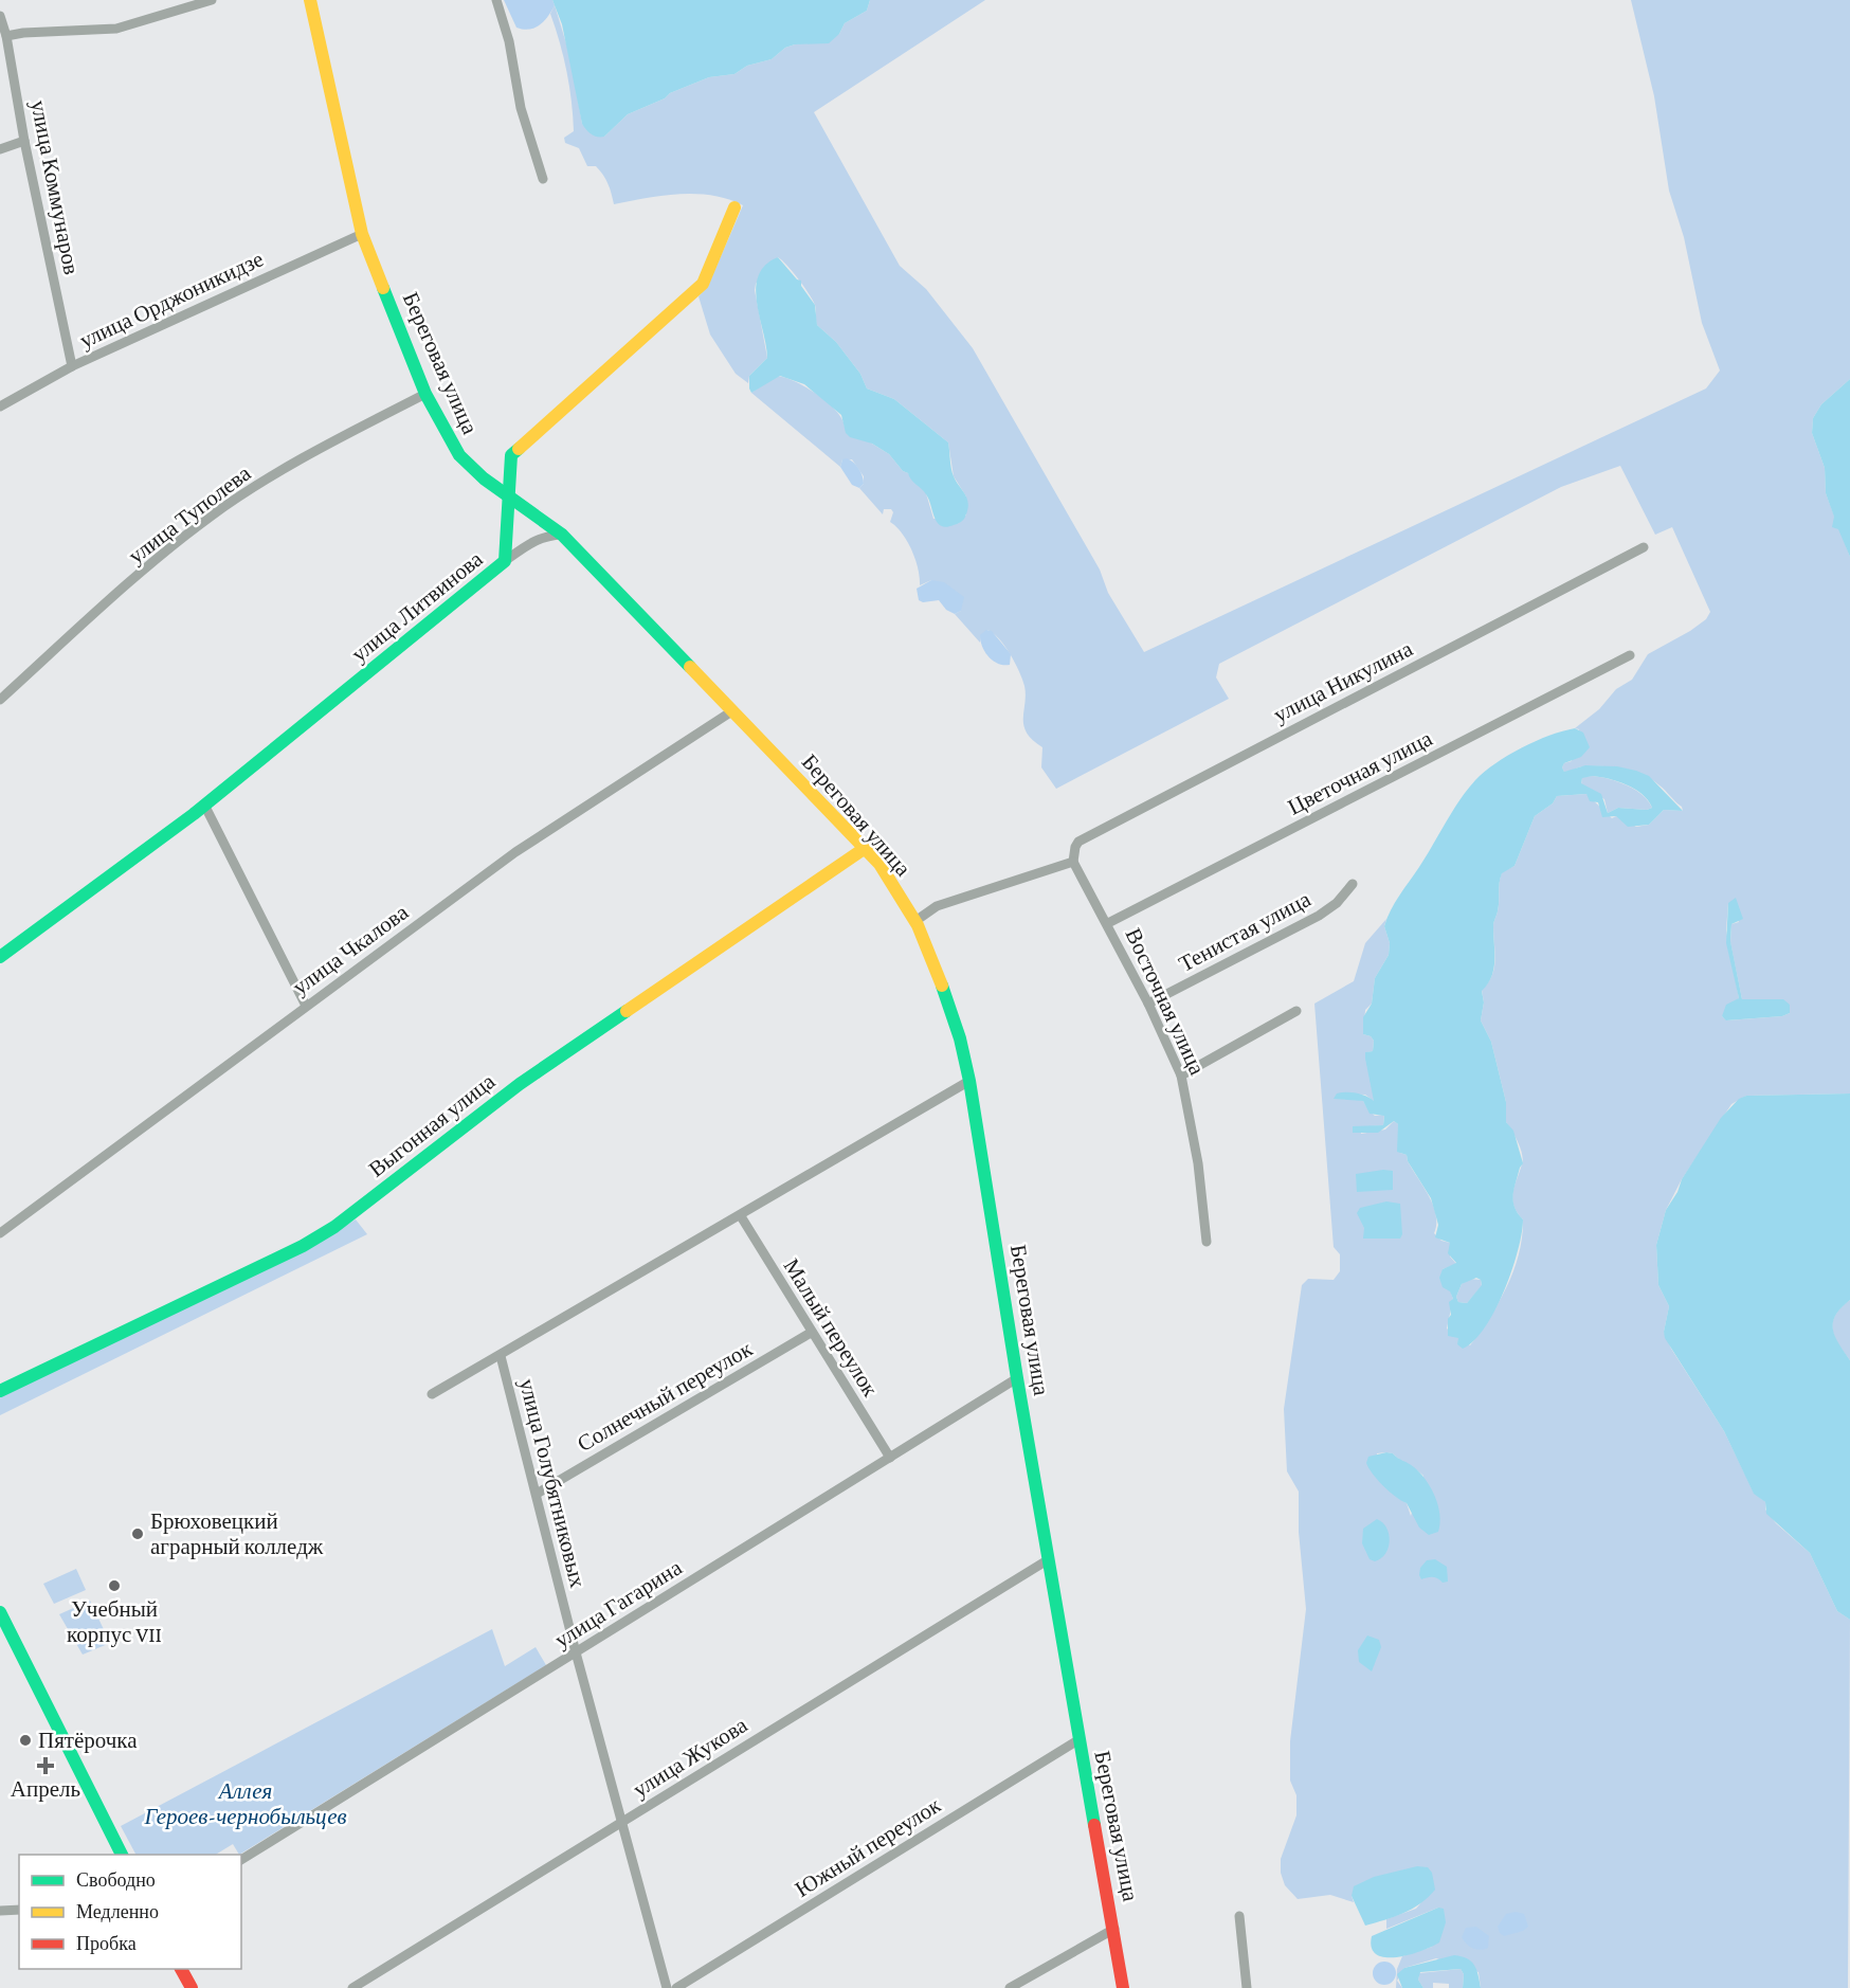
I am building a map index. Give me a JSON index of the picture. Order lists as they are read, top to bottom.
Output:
{
  "streets": {
    "street": [
      "улица Коммунаров",
      "улица Орджоникидзе",
      "Береговая улица",
      "улица Туполева",
      "улица Литвинова",
      "улица Никулина",
      "Цветочная улица",
      "Тенистая улица",
      "улица Чкалова",
      "Восточная улица",
      "Выгонная улица",
      "Малый переулок",
      "Солнечный переулок",
      "улица Голубятниковых",
      "улица Гагарина",
      "улица Жукова",
      "Южный переулок"
    ]
  },
  "crossings": [
    ["улица Коммунаров", "улица Орджоникидзе"],
    ["улица Орджоникидзе", "Береговая улица"],
    ["Береговая улица", "улица Туполева"],
    ["Береговая улица", "улица Литвинова"],
    ["Береговая улица", "улица Чкалова"],
    ["Береговая улица", "Выгонная улица"],
    ["Береговая улица", "улица Голубятниковых"],
    ["Береговая улица", "улица Гагарина"],
    ["Береговая улица", "улица Жукова"],
    ["Береговая улица", "Южный переулок"],
    ["улица Никулина", "Восточная улица"],
    ["Цветочная улица", "Восточная улица"],
    ["Тенистая улица", "Восточная улица"],
    ["Малый переулок", "Солнечный переулок"],
    ["Малый переулок", "улица Голубятниковых"],
    ["Малый переулок", "улица Гагарина"],
    ["Солнечный переулок", "улица Голубятниковых"],
    ["улица Голубятниковых", "улица Гагарина"],
    ["улица Голубятниковых", "улица Жукова"]
  ],
  "parks": ["Аллея Героев-чернобыльцев"],
  "places": {
    "other": ["Брюховецкий аграрный колледж", "Учебный корпус VII", "Пятёрочка"],
    "health": ["Апрель"]
  },
  "legend": ["Свободно", "Медленно", "Пробка"]
}
